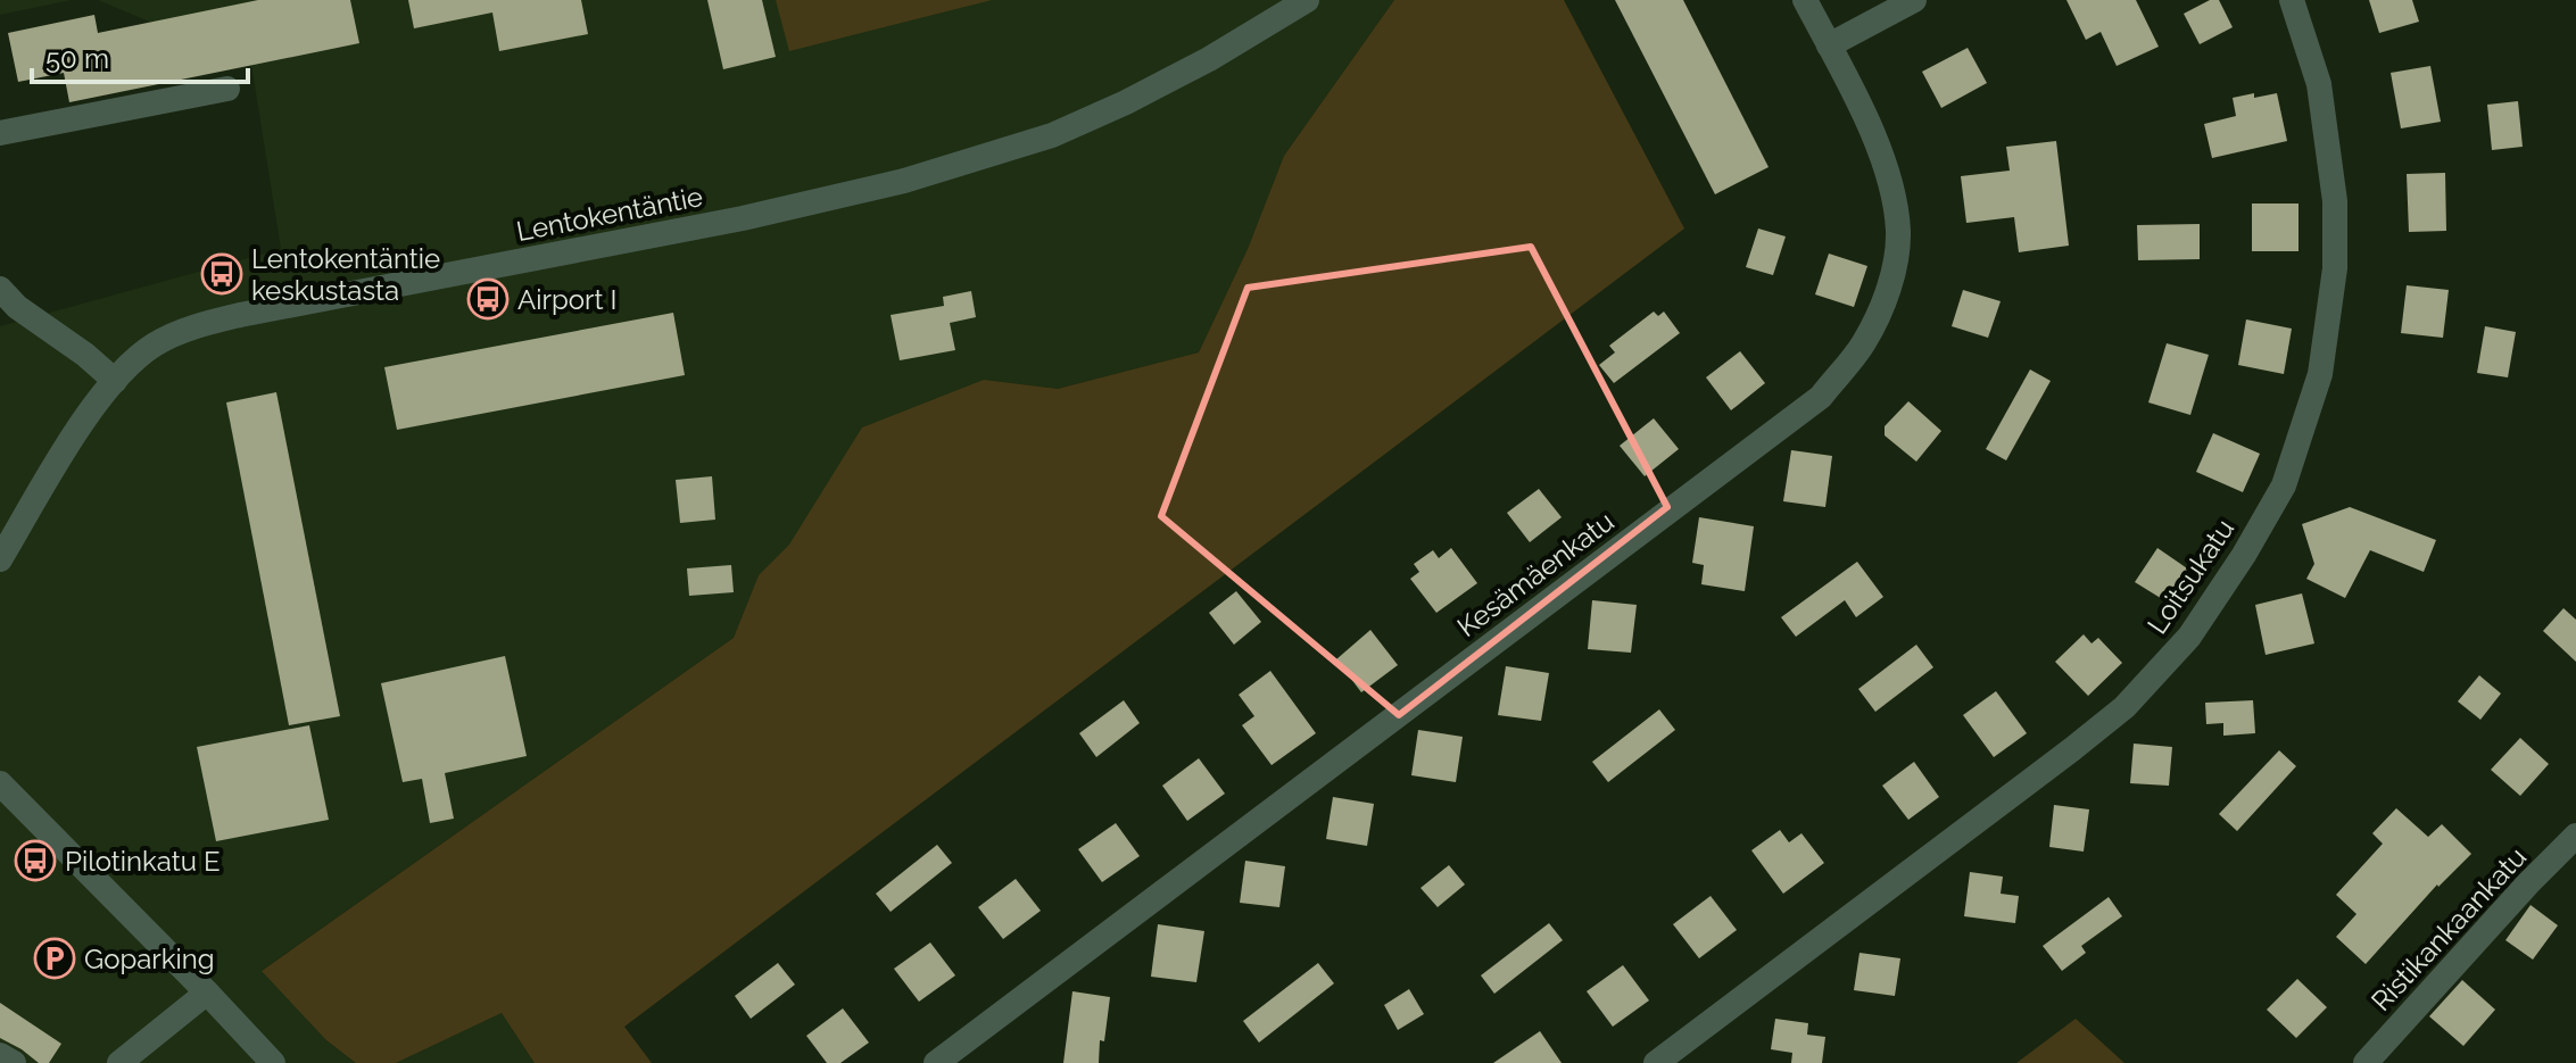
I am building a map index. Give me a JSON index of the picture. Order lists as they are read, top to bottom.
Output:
{
  "streets": {
    "street": [
      "Lentokentäntie",
      "Kesämäenkatu",
      "Loitsukatu",
      "Ristikankaankatu"
    ]
  },
  "places": {
    "bus stop": ["Lentokentäntie keskustasta", "Airport I", "Pilotinkatu E"],
    "parking": ["Goparking"]
  },
  "scale_bar": "50 m"
}
